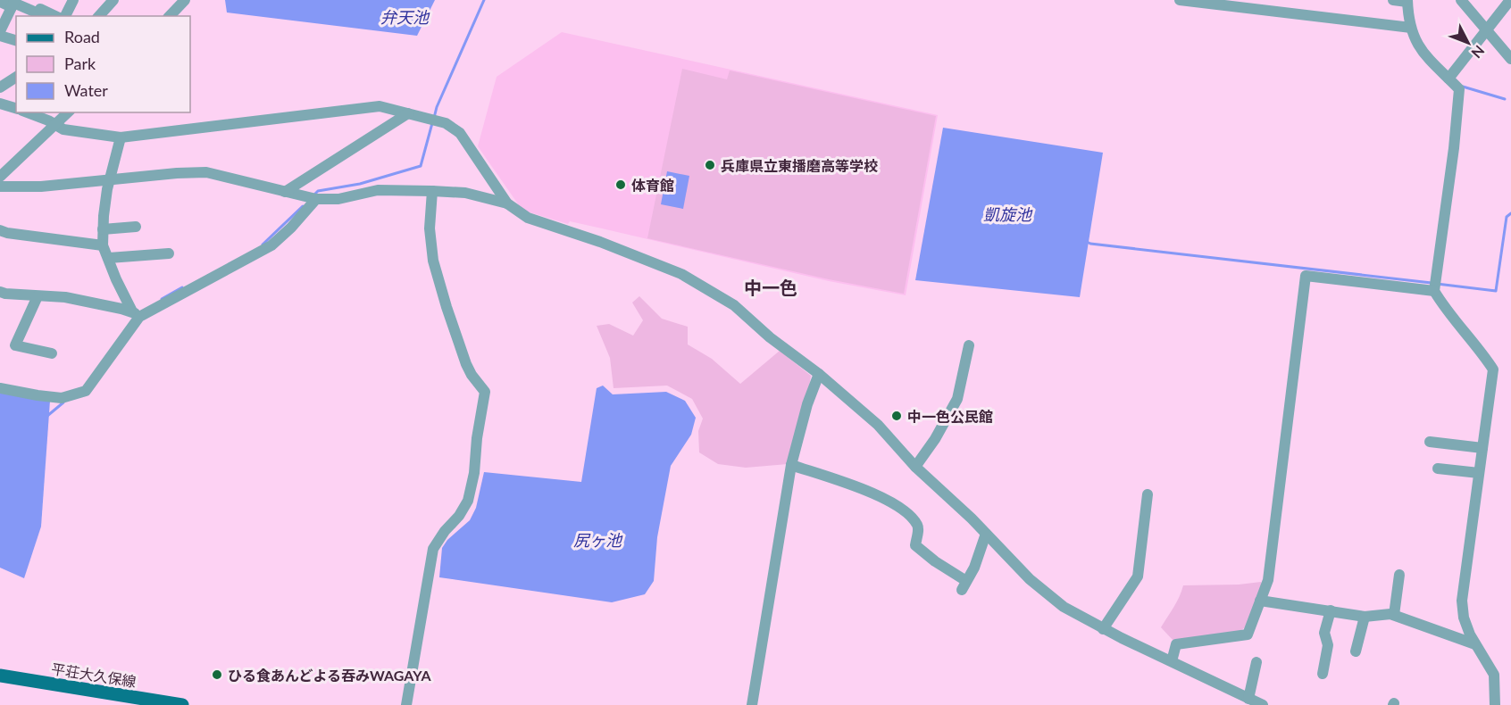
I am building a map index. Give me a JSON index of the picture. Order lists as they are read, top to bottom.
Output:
{
  "streets": {
    "main road": ["平荘大久保線"]
  },
  "districts": ["中一色"],
  "water": ["弁天池", "凱旋池", "尻ヶ池"],
  "places": [
    "兵庫県立東播磨高等学校",
    "体育館",
    "中一色公民館",
    "ひる食あんどよる吞みWAGAYA"
  ],
  "legend": ["Road", "Park", "Water"],
  "north": "bottom right"
}
